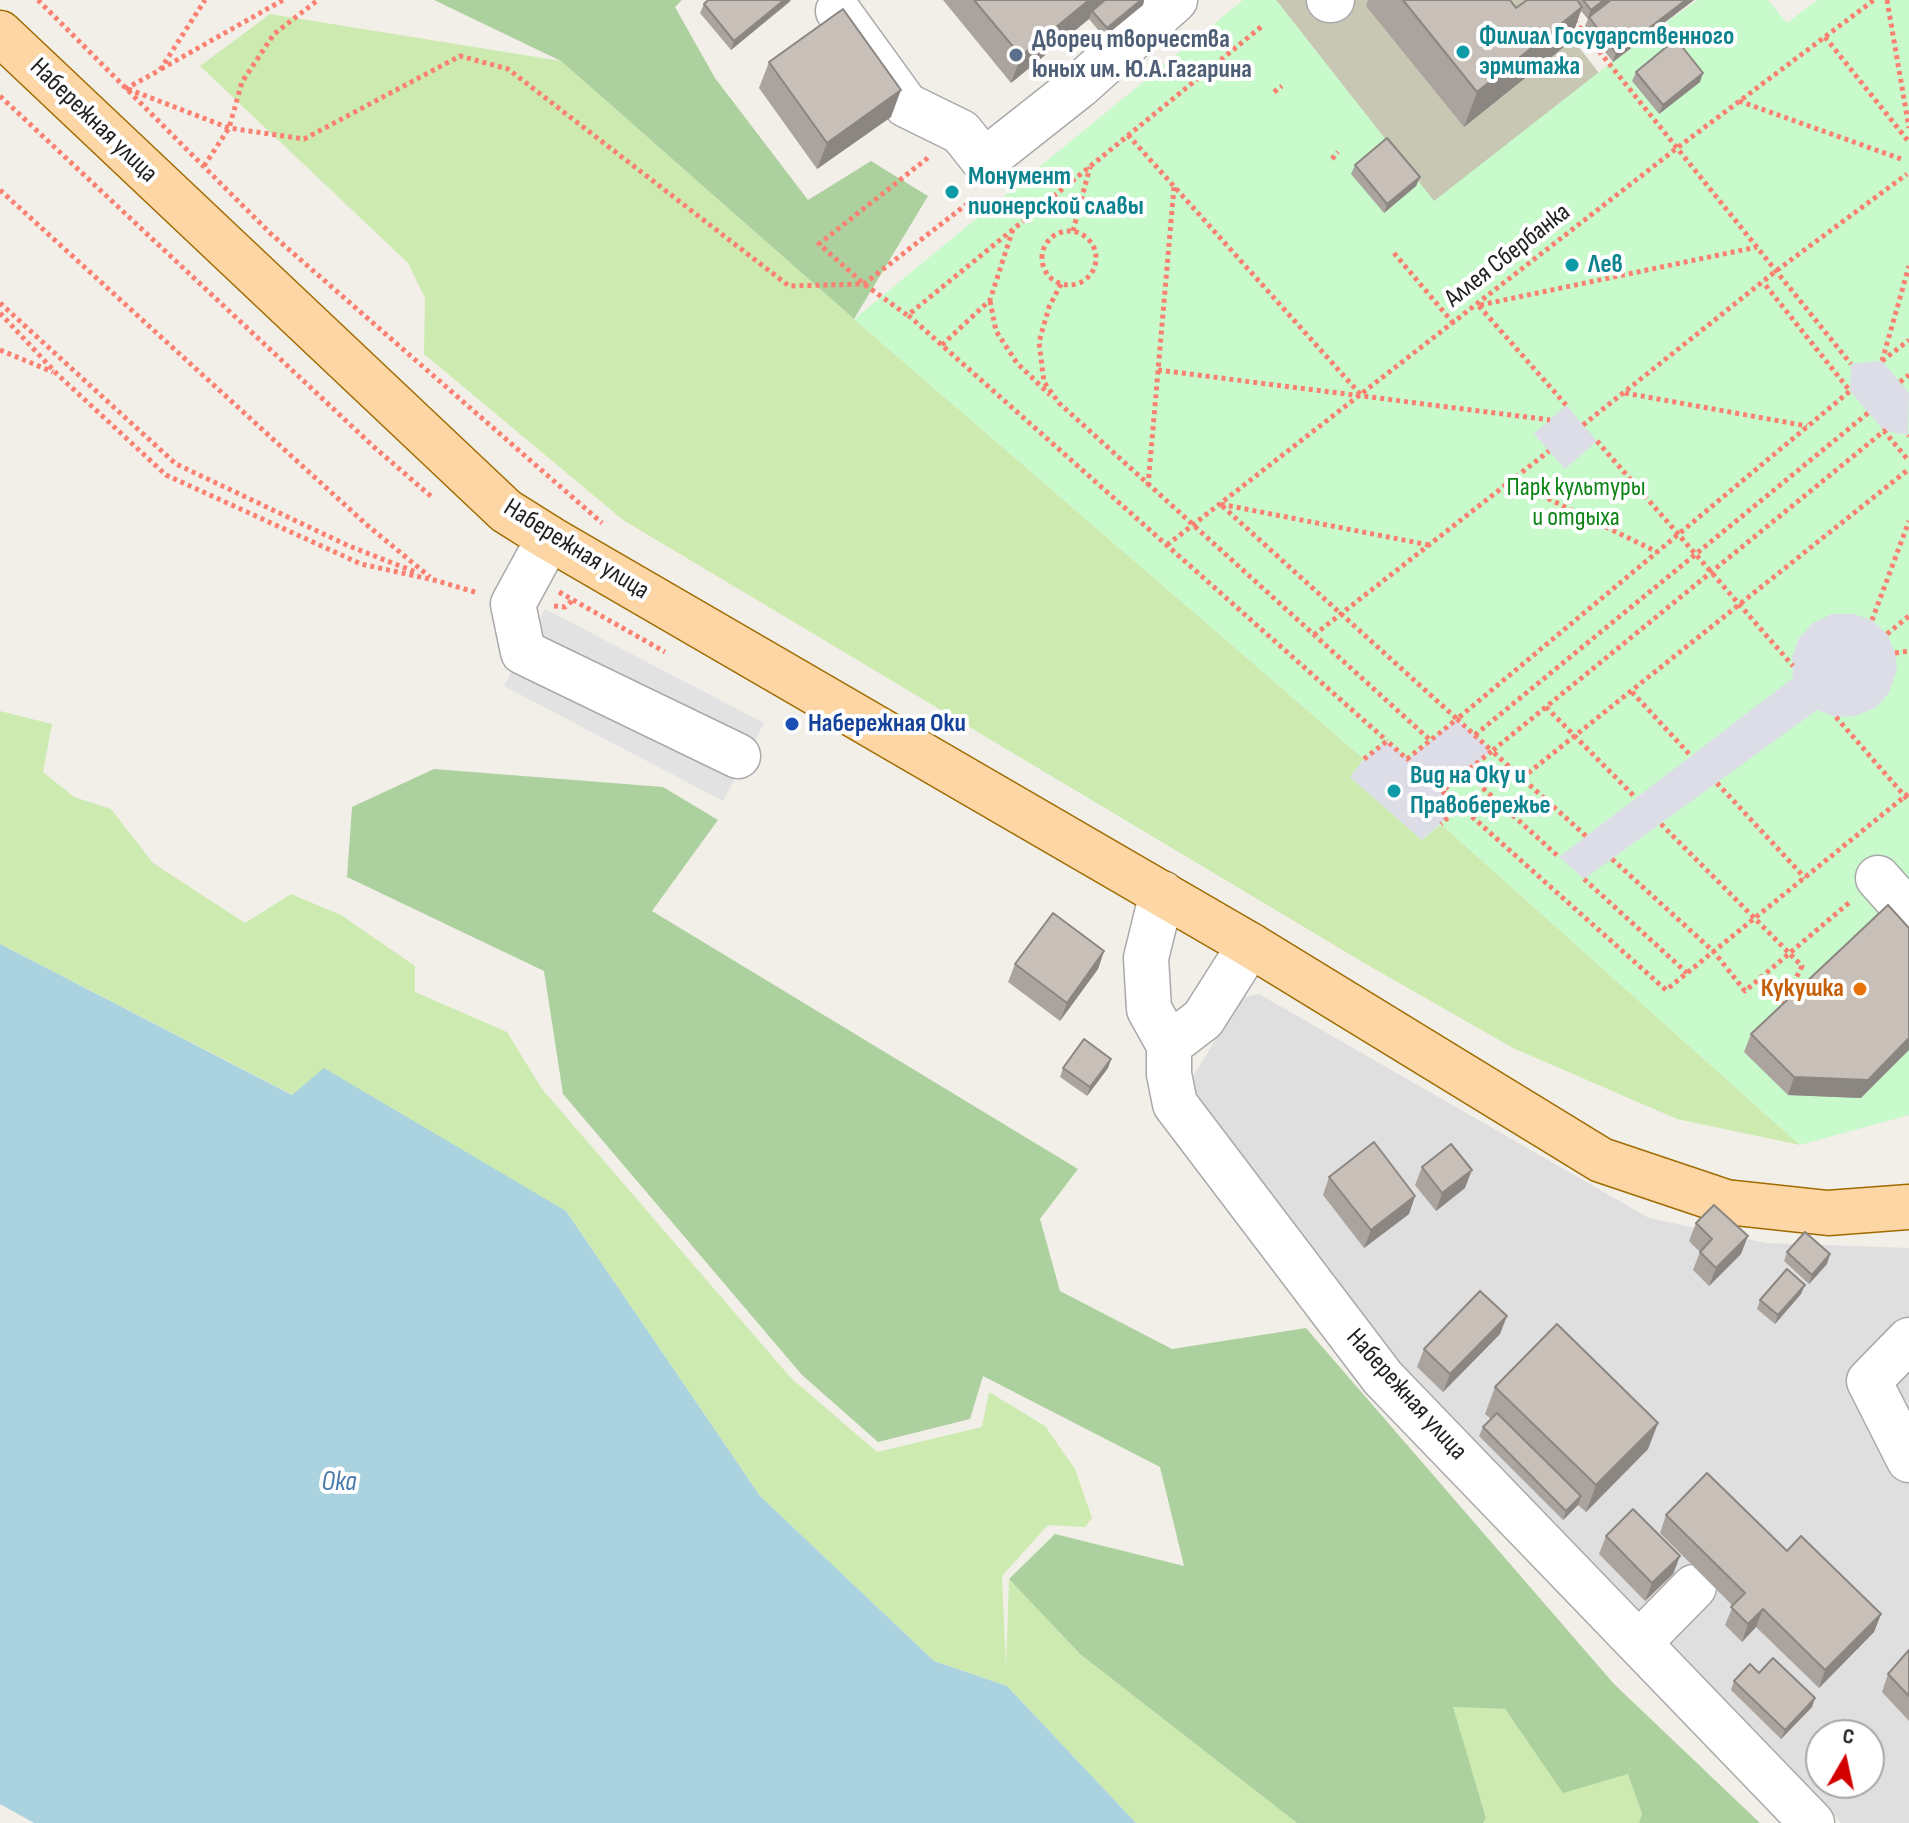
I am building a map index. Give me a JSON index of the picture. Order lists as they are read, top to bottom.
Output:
{
  "streets": {
    "main road": ["Набережная улица"],
    "path": ["Аллея Сбербанка"]
  },
  "water": ["Ока"],
  "parks": ["Парк культуры и отдыха"],
  "places": [
    "Филиал Государственного эрмитажа",
    "Дворец творчества юных им. Ю.А.Гагарина",
    "Монумент пионерской славы",
    "Лев",
    "Набережная Оки",
    "Вид на Оку и Правобережье",
    "Кукушка"
  ],
  "north": "top"
}
